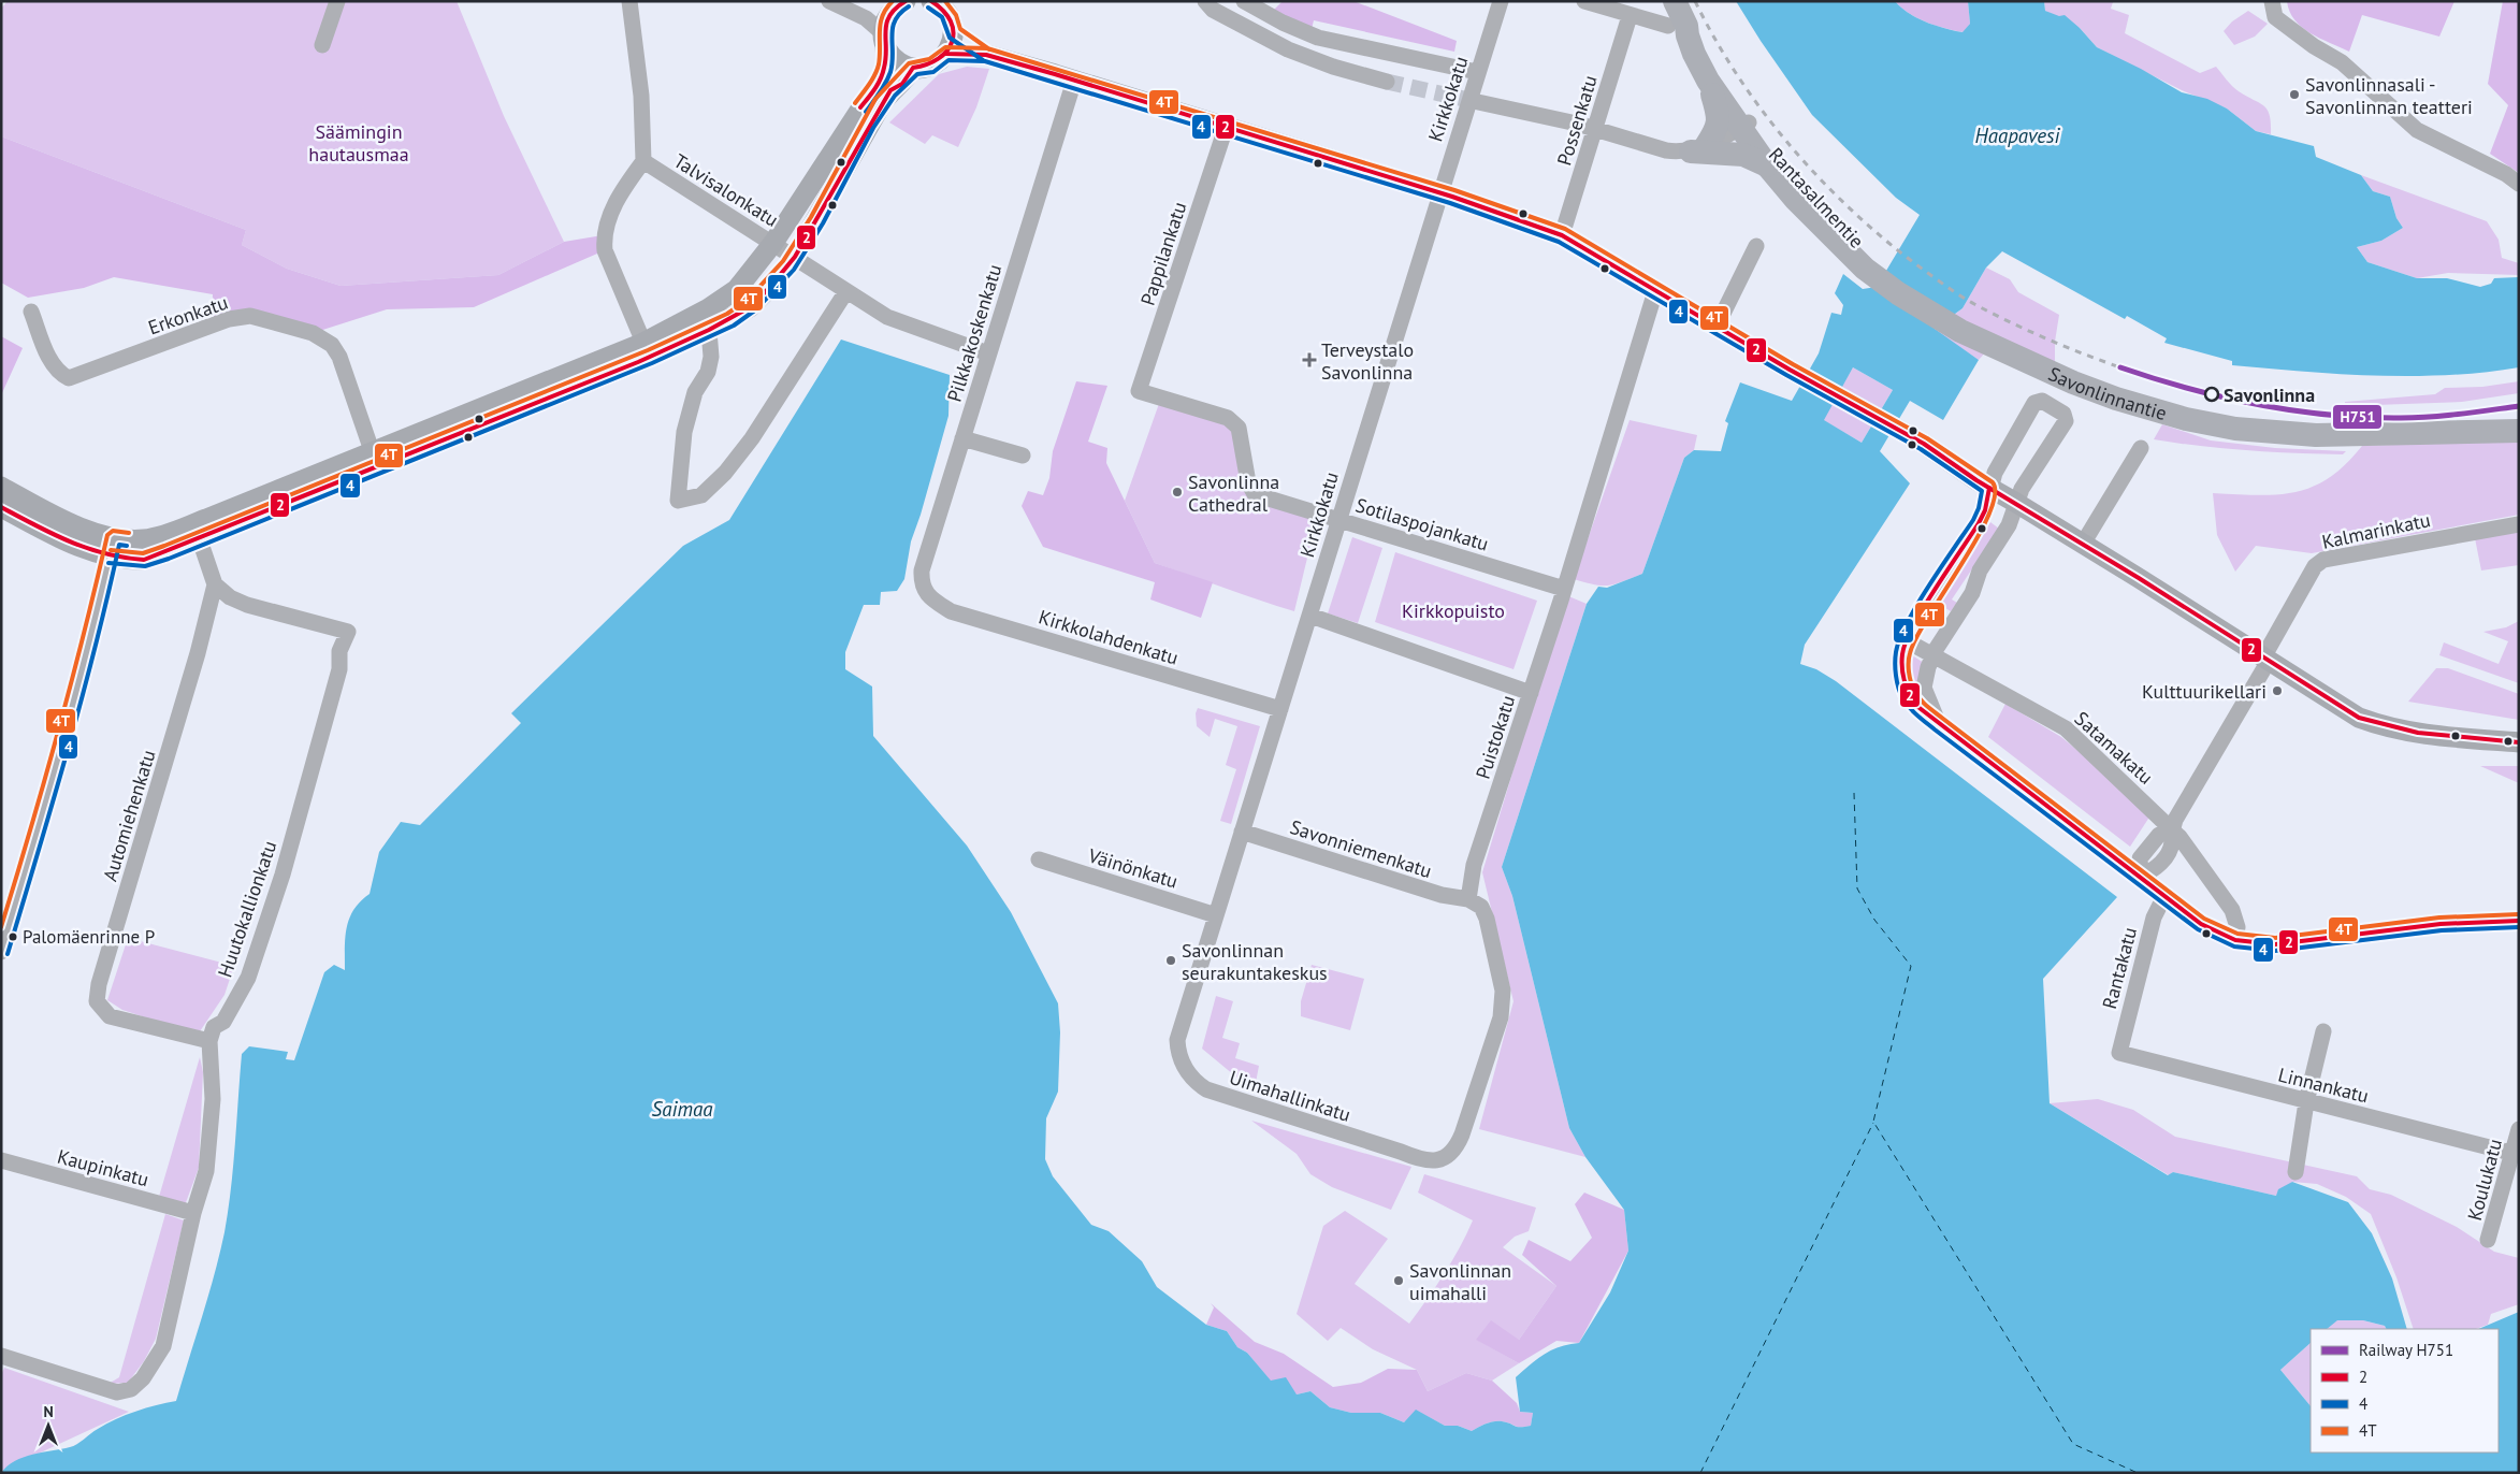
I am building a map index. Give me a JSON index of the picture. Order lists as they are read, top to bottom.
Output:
{
  "streets": {
    "highway": ["Rantasalmentie", "Savonlinnantie"],
    "street": [
      "Kirkkokatu",
      "Possenkatu",
      "Talvisalonkatu",
      "Pappilankatu",
      "Erkonkatu",
      "Pilkkakoskenkatu",
      "Sotilaspojankatu",
      "Kalmarinkatu",
      "Kirkkolahdenkatu",
      "Puistokatu",
      "Satamakatu",
      "Automiehenkatu",
      "Savonniemenkatu",
      "Väinönkatu",
      "Huutokallionkatu",
      "Rantakatu",
      "Linnankatu",
      "Uimahallinkatu",
      "Kaupinkatu",
      "Koulukatu"
    ]
  },
  "crossings": [
    ["Kirkkokatu", "Sotilaspojankatu"],
    ["Kirkkokatu", "Kirkkolahdenkatu"],
    ["Kirkkokatu", "Savonniemenkatu"],
    ["Kirkkokatu", "Väinönkatu"],
    ["Kirkkokatu", "Uimahallinkatu"],
    ["Talvisalonkatu", "Pilkkakoskenkatu"],
    ["Rantasalmentie", "Savonlinnantie"],
    ["Pappilankatu", "Sotilaspojankatu"],
    ["Pilkkakoskenkatu", "Kirkkolahdenkatu"],
    ["Sotilaspojankatu", "Puistokatu"],
    ["Kalmarinkatu", "Satamakatu"],
    ["Puistokatu", "Savonniemenkatu"],
    ["Puistokatu", "Uimahallinkatu"],
    ["Automiehenkatu", "Huutokallionkatu"],
    ["Savonniemenkatu", "Uimahallinkatu"],
    ["Rantakatu", "Linnankatu"],
    ["Linnankatu", "Koulukatu"]
  ],
  "water": ["Haapavesi", "Saimaa"],
  "parks": ["Säämingin hautausmaa", "Kirkkopuisto"],
  "places": {
    "other": [
      "Savonlinnasali - Savonlinnan teatteri",
      "Savonlinna",
      "Savonlinna Cathedral",
      "Kulttuurikellari",
      "Palomäenrinne P",
      "Savonlinnan seurakuntakeskus",
      "Savonlinnan uimahalli"
    ],
    "health": ["Terveystalo Savonlinna"]
  },
  "lines": [
    "transit line 2",
    "transit line 4T",
    "transit line 4",
    "rail line H751"
  ],
  "legend": [
    "Railway H751",
    "2",
    "4",
    "4T"
  ],
  "north": "top"
}
